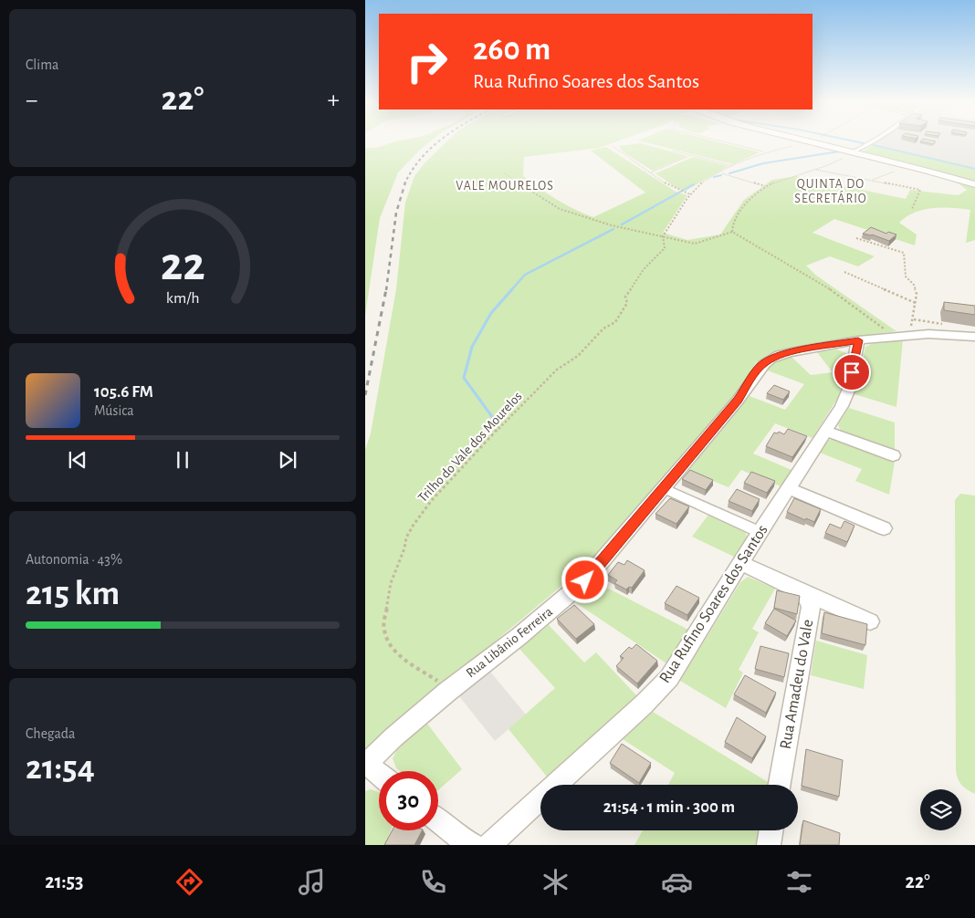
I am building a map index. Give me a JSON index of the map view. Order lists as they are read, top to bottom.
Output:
{
  "streets": {
    "street": ["Rua Rufino Soares dos Santos", "Rua Libânio Ferreira", "Rua Amadeu do Vale"],
    "path": ["Trilho do Vale dos Mourelos"]
  },
  "crossings": [
    ["Trilho do Vale dos Mourelos", "Rua Libânio Ferreira"],
    ["Rua Rufino Soares dos Santos", "Rua Libânio Ferreira"]
  ],
  "districts": ["QUINTA DO SECRETÁRIO", "VALE MOURELOS"],
  "page": {
    "tile": [
      "Clima",
      ["Autonomia · 43%", "215 km"],
      ["Chegada", "21:54"]
    ],
    "turn": ["260 m", "Rua Rufino Soares dos Santos"],
    "heat": ["−", "22°", "+"],
    "song": ["105.6 FM", "Música"],
    "limit": "30",
    "trip": "21:54 · 1 min · 300 m",
    "tabs": ["21:53", "22°"],
    "gauge": ["22", "km/h"]
  }
}
